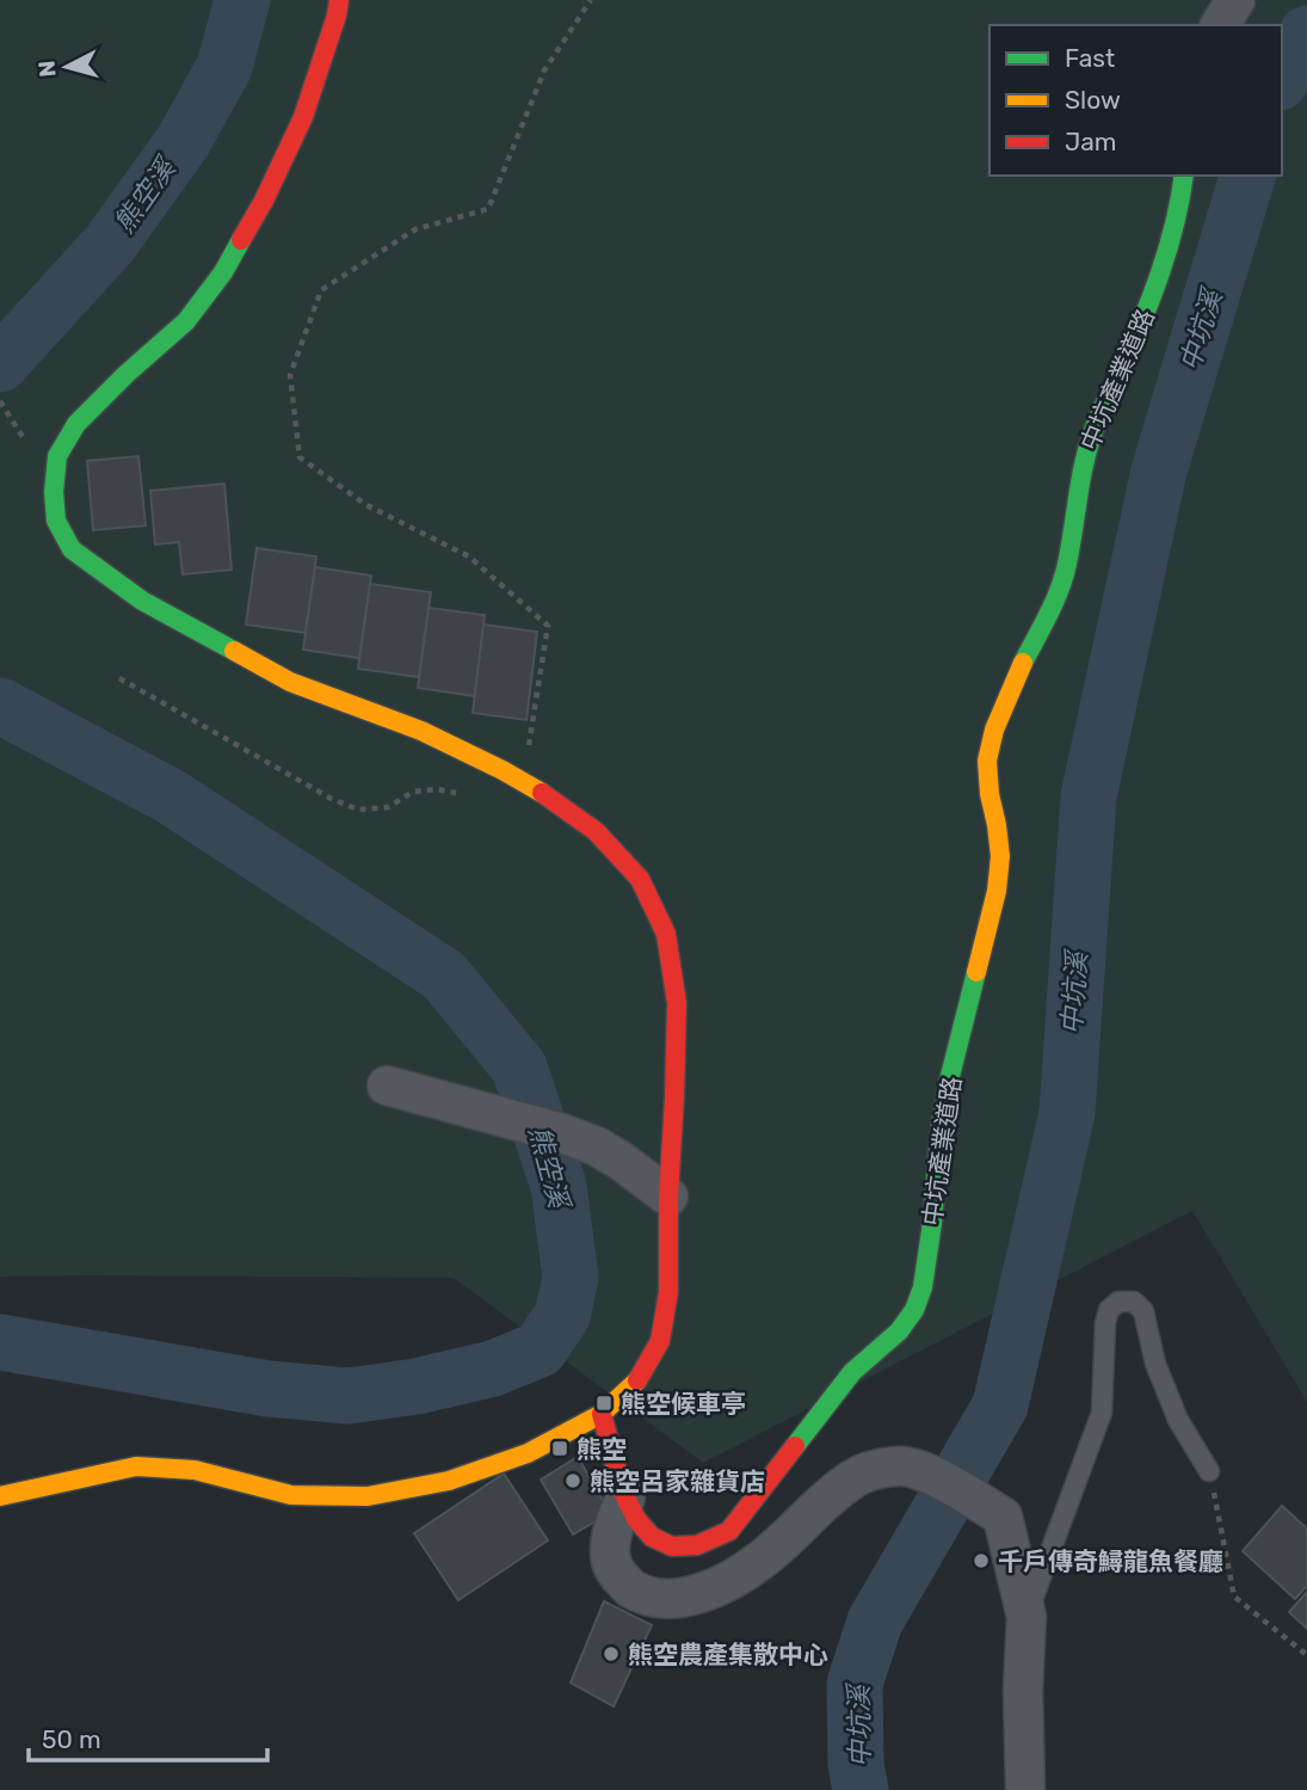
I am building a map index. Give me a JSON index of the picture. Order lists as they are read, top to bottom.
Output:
{
  "streets": {
    "street": ["中坑產業道路"]
  },
  "water": ["熊空溪", "中坑溪"],
  "places": {
    "transit": ["熊空候車亭", "熊空"],
    "other": ["熊空呂家雜貨店", "千戶傳奇鱘龍魚餐廳", "熊空農產集散中心"]
  },
  "legend": ["Fast", "Slow", "Jam"],
  "scale_bar": "50 m",
  "north": "left"
}
